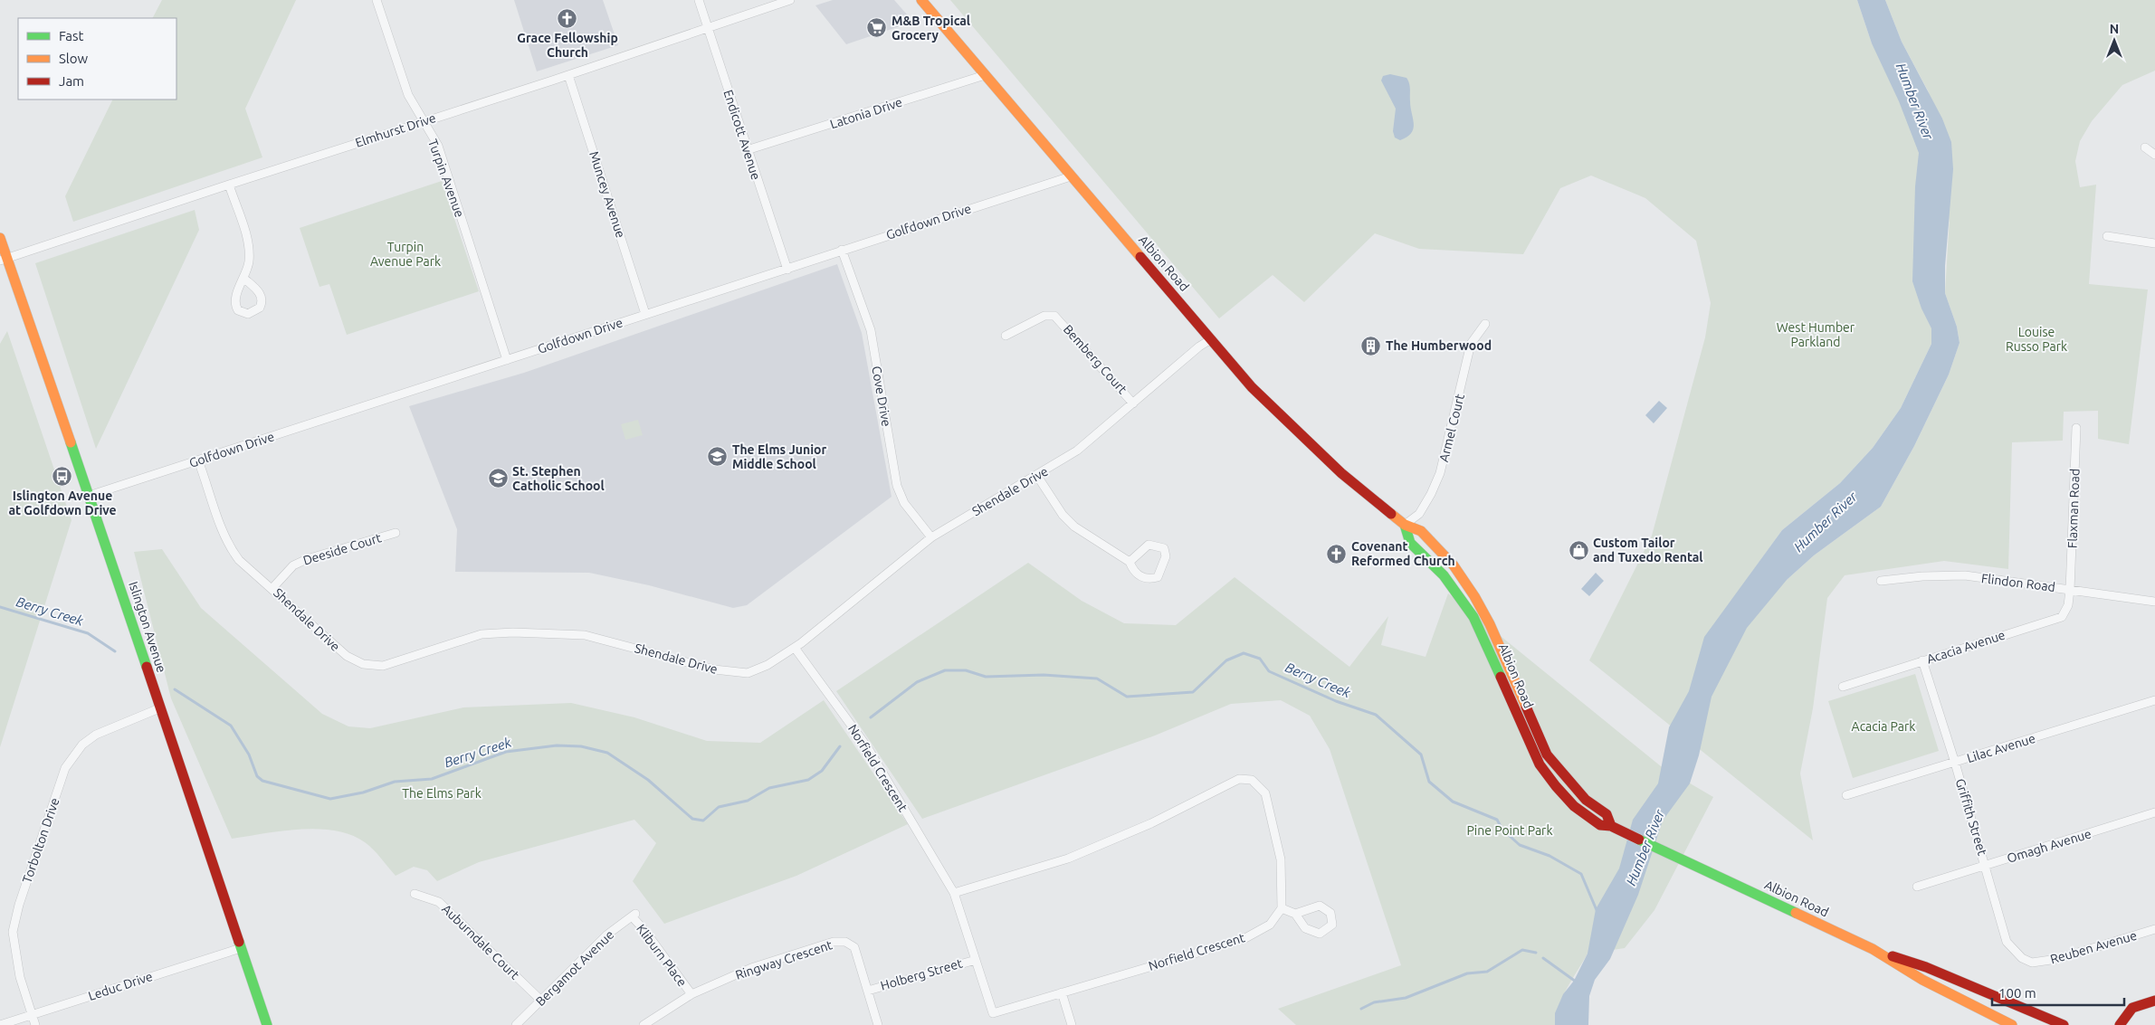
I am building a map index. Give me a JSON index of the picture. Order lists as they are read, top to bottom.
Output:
{
  "streets": {
    "main road": ["Albion Road", "Islington Avenue"],
    "street": [
      "Latonia Drive",
      "Elmhurst Drive",
      "Endicott Avenue",
      "Turpin Avenue",
      "Muncey Avenue",
      "Golfdown Drive",
      "Bemberg Court",
      "Cove Drive",
      "Armel Court",
      "Shendale Drive",
      "Flaxman Road",
      "Deeside Court",
      "Flindon Road",
      "Acacia Avenue",
      "Lilac Avenue",
      "Norfield Crescent",
      "Griffith Street",
      "Torbolton Drive",
      "Omagh Avenue",
      "Auburndale Court",
      "Reuben Avenue",
      "Kliburn Place",
      "Ringway Crescent",
      "Bergamot Avenue",
      "Holberg Street",
      "Leduc Drive"
    ]
  },
  "crossings": [
    ["Latonia Drive", "Endicott Avenue"],
    ["Latonia Drive", "Albion Road"],
    ["Elmhurst Drive", "Endicott Avenue"],
    ["Elmhurst Drive", "Turpin Avenue"],
    ["Elmhurst Drive", "Muncey Avenue"],
    ["Elmhurst Drive", "Islington Avenue"],
    ["Endicott Avenue", "Golfdown Drive"],
    ["Turpin Avenue", "Golfdown Drive"],
    ["Muncey Avenue", "Golfdown Drive"],
    ["Golfdown Drive", "Albion Road"],
    ["Golfdown Drive", "Cove Drive"],
    ["Golfdown Drive", "Shendale Drive"],
    ["Golfdown Drive", "Islington Avenue"],
    ["Albion Road", "Armel Court"],
    ["Albion Road", "Shendale Drive"],
    ["Bemberg Court", "Shendale Drive"],
    ["Cove Drive", "Shendale Drive"],
    ["Shendale Drive", "Deeside Court"],
    ["Shendale Drive", "Norfield Crescent"],
    ["Flaxman Road", "Flindon Road"],
    ["Flaxman Road", "Acacia Avenue"],
    ["Flindon Road", "Acacia Avenue"],
    ["Islington Avenue", "Torbolton Drive"],
    ["Islington Avenue", "Leduc Drive"],
    ["Acacia Avenue", "Griffith Street"],
    ["Lilac Avenue", "Griffith Street"],
    ["Norfield Crescent", "Holberg Street"],
    ["Griffith Street", "Omagh Avenue"],
    ["Griffith Street", "Reuben Avenue"],
    ["Torbolton Drive", "Leduc Drive"],
    ["Auburndale Court", "Bergamot Avenue"],
    ["Kliburn Place", "Ringway Crescent"],
    ["Kliburn Place", "Bergamot Avenue"],
    ["Ringway Crescent", "Holberg Street"]
  ],
  "water": ["Humber River", "Berry Creek"],
  "parks": [
    "Turpin Avenue Park",
    "West Humber Parkland",
    "Louise Russo Park",
    "Acacia Park",
    "The Elms Park",
    "Pine Point Park"
  ],
  "places": {
    "church": ["Grace Fellowship Church", "Covenant Reformed Church"],
    "supermarket": ["M&B Tropical Grocery"],
    "building": ["The Humberwood"],
    "school or university": ["The Elms Junior Middle School", "St. Stephen Catholic School"],
    "bus stop": ["Islington Avenue at Golfdown Drive"],
    "shop": ["Custom Tailor and Tuxedo Rental"]
  },
  "legend": ["Fast", "Slow", "Jam"],
  "scale_bar": "100 m",
  "north": "top"
}
